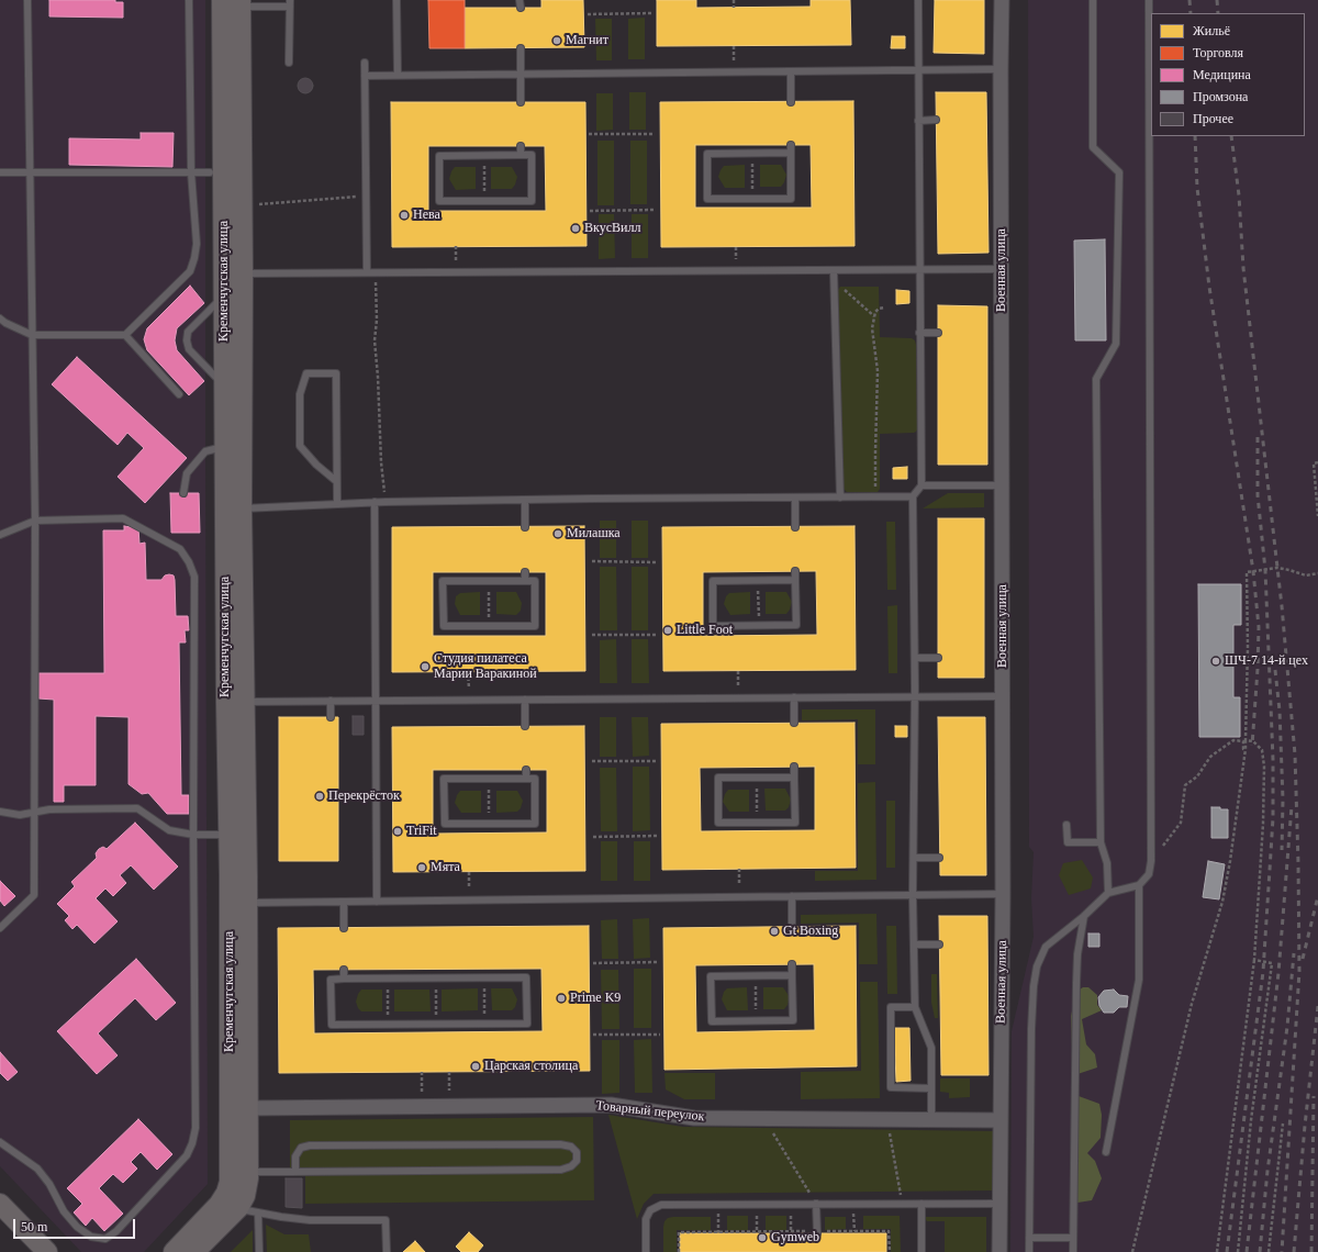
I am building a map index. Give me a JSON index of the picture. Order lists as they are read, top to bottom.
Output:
{
  "streets": {
    "street": ["Военная улица", "Кременчугская улица", "Товарный переулок"]
  },
  "crossings": [
    ["Военная улица", "Товарный переулок"],
    ["Кременчугская улица", "Товарный переулок"]
  ],
  "places": [
    "Магнит",
    "Нева",
    "ВкусВилл",
    "Милашка",
    "Little Foot",
    "ШЧ-7 14-й цех",
    "Студия пилатеса Марии Варакиной",
    "Перекрёсток",
    "TriFit",
    "Мята",
    "Gt Boxing",
    "Prime K9",
    "Царская столица",
    "Gymweb"
  ],
  "legend": [
    "Жильё",
    "Торговля",
    "Медицина",
    "Промзона",
    "Прочее"
  ],
  "scale_bar": "50 m"
}
